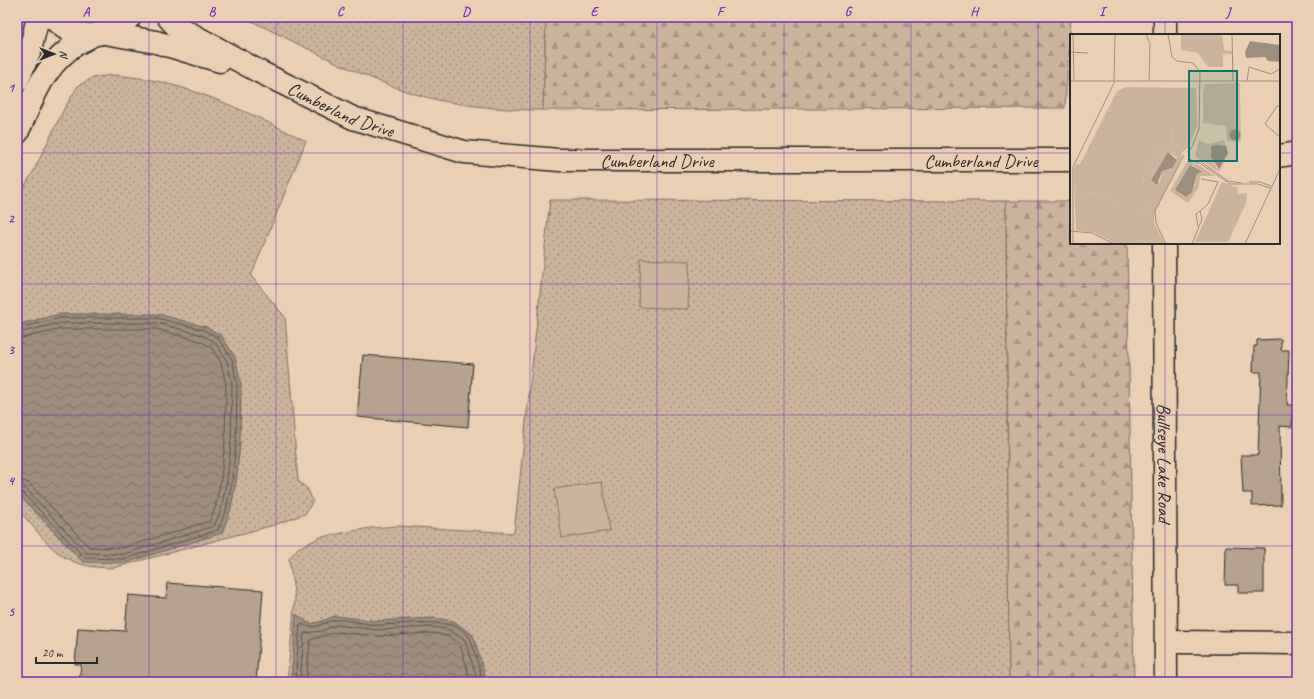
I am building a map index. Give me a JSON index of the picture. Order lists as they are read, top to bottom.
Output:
{
  "streets": {
    "street": ["Cumberland Drive", "Bullseye Lake Road"]
  },
  "scale_bar": "20 m",
  "north": "right",
  "grid": {
    "columns": [
      "A",
      "B",
      "C",
      "D",
      "E",
      "F",
      "G",
      "H",
      "I",
      "J"
    ],
    "rows": [
      "1",
      "2",
      "3",
      "4",
      "5"
    ]
  }
}
